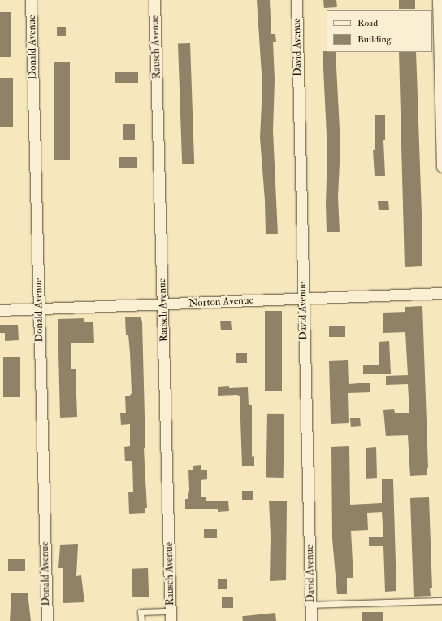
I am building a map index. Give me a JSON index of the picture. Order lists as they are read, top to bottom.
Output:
{
  "streets": {
    "street": [
      "Donald Avenue",
      "Rausch Avenue",
      "David Avenue",
      "Norton Avenue"
    ]
  },
  "crossings": [
    ["Donald Avenue", "Norton Avenue"],
    ["Rausch Avenue", "Norton Avenue"],
    ["David Avenue", "Norton Avenue"]
  ],
  "legend": ["Road", "Building"]
}
